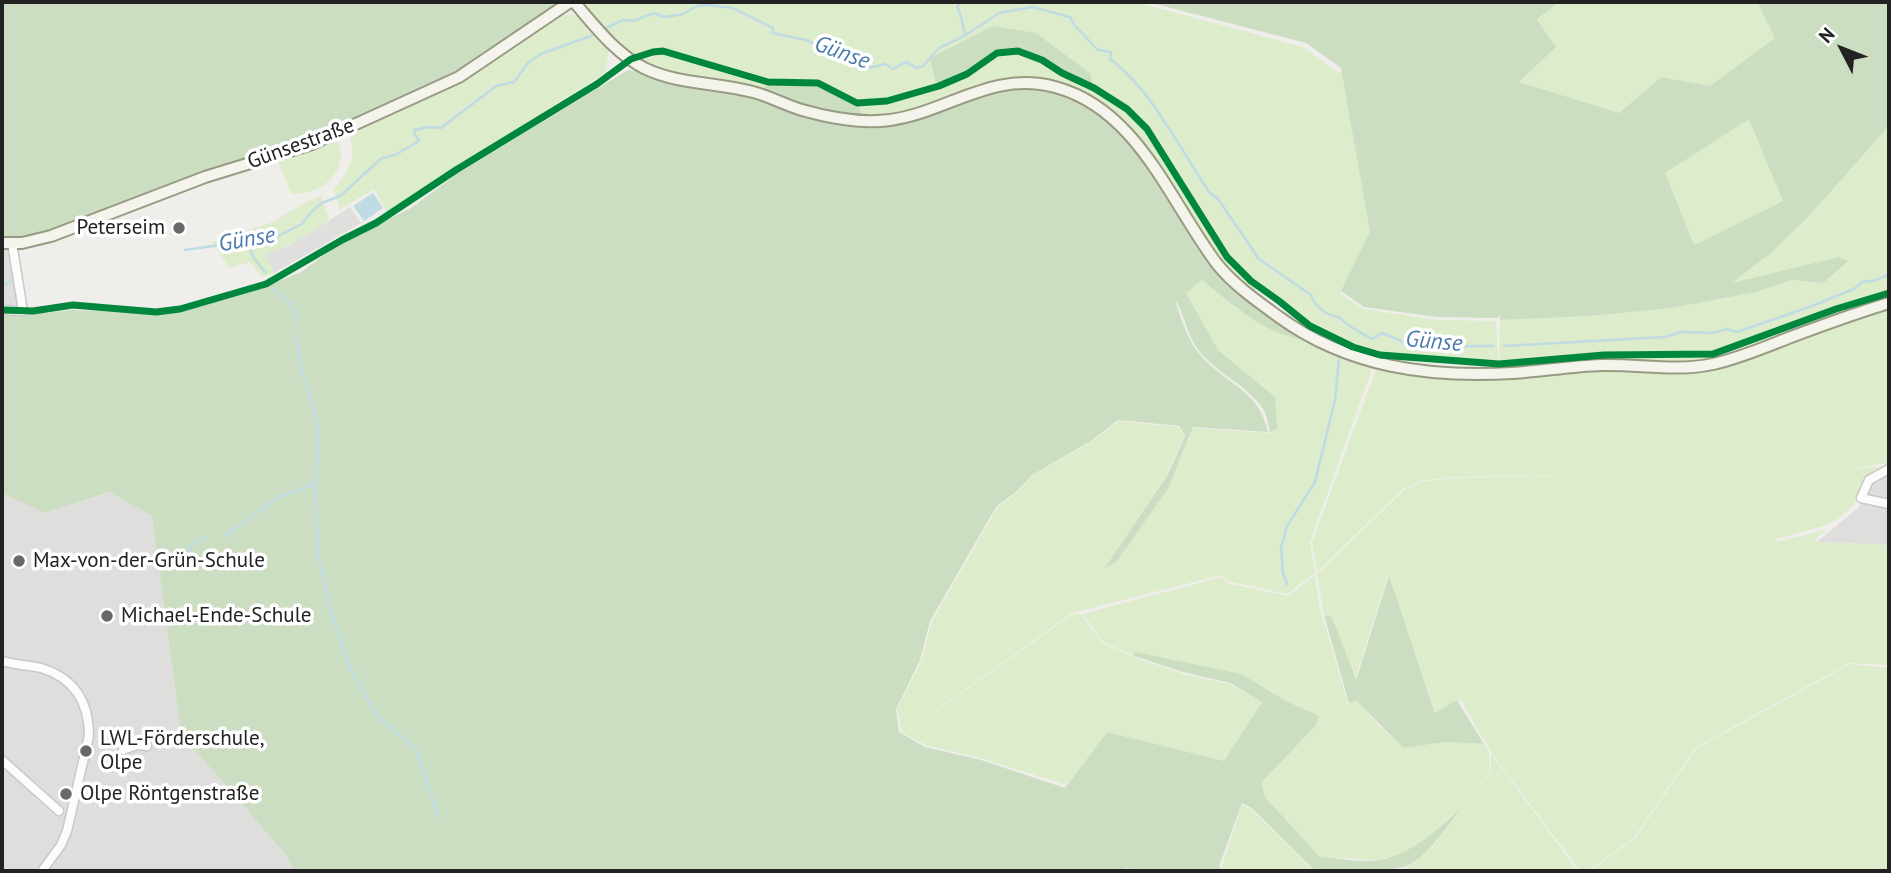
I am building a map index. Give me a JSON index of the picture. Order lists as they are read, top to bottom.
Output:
{
  "streets": {
    "street": ["Günsestraße"]
  },
  "water": ["Günse"],
  "places": [
    "Peterseim",
    "Max-von-der-Grün-Schule",
    "Michael-Ende-Schule",
    "LWL-Förderschule, Olpe",
    "Olpe Röntgenstraße"
  ],
  "north": "top left"
}
